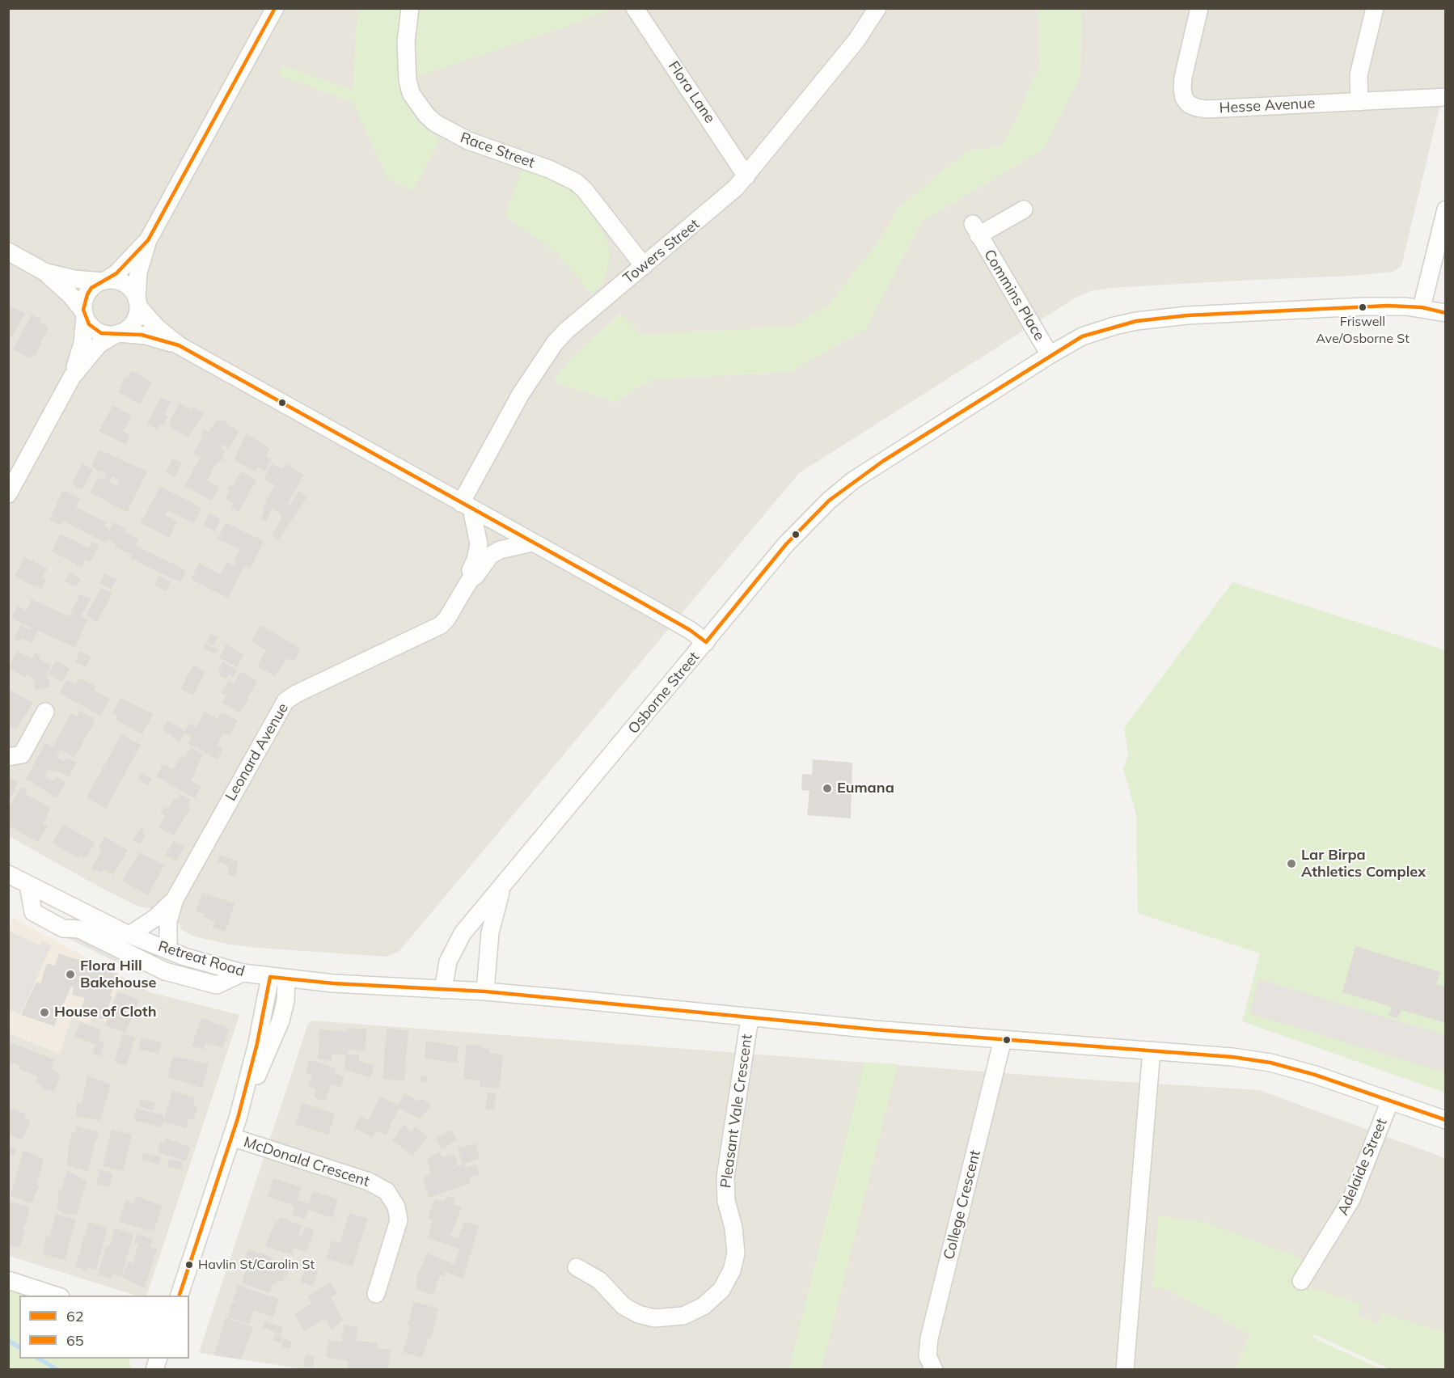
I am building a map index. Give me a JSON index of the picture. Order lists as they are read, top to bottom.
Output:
{
  "streets": {
    "street": [
      "Flora Lane",
      "Hesse Avenue",
      "Race Street",
      "Towers Street",
      "Commins Place",
      "Osborne Street",
      "Leonard Avenue",
      "Retreat Road",
      "Pleasant Vale Crescent",
      "McDonald Crescent",
      "Adelaide Street",
      "College Crescent"
    ]
  },
  "crossings": [
    ["Flora Lane", "Towers Street"],
    ["Race Street", "Towers Street"],
    ["Towers Street", "Leonard Avenue"],
    ["Commins Place", "Osborne Street"],
    ["Osborne Street", "Retreat Road"],
    ["Leonard Avenue", "Retreat Road"],
    ["Retreat Road", "Pleasant Vale Crescent"],
    ["Retreat Road", "Adelaide Street"],
    ["Retreat Road", "College Crescent"]
  ],
  "places": [
    "Friswell Ave/Osborne St",
    "Eumana",
    "Lar Birpa Athletics Complex",
    "Flora Hill Bakehouse",
    "House of Cloth",
    "Havlin St/Carolin St"
  ],
  "lines": ["transit line 62", "transit line 65"],
  "legend": ["62", "65"]
}
